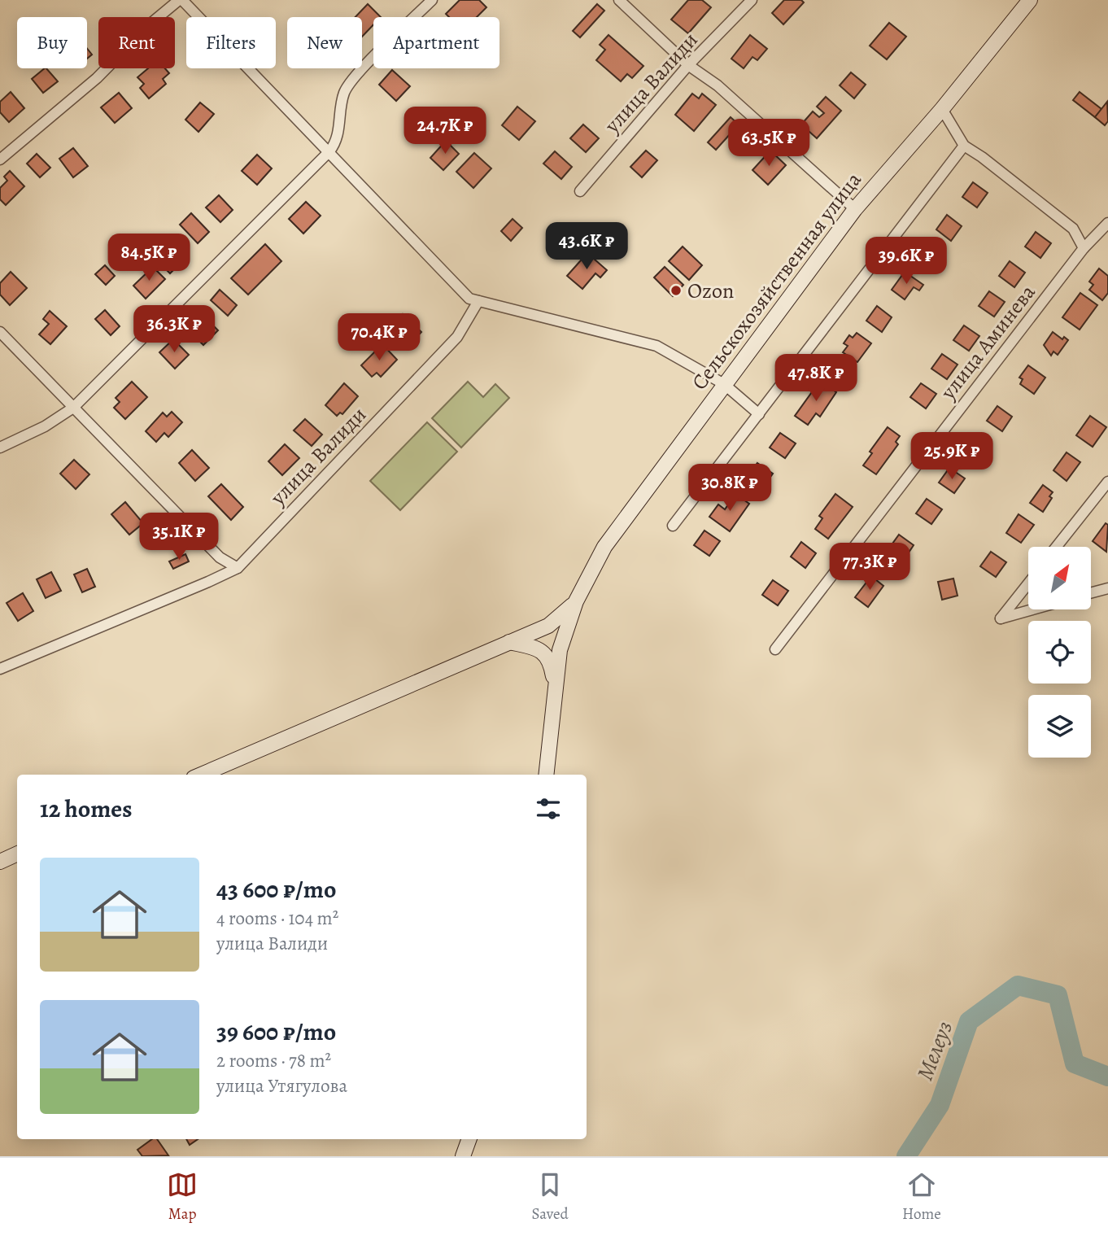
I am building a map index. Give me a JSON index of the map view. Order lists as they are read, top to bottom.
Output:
{
  "streets": {
    "main road": ["Сельскохозяйственная улица"],
    "street": ["улица Валиди", "улица Аминева"]
  },
  "water": ["Мелеуз"],
  "places": ["Ozon"],
  "north": "top right",
  "page": {
    "chip": [
      "Buy",
      "Rent",
      "Filters",
      "New",
      "Apartment"
    ],
    "price": [
      "24.7K ₽",
      "63.5K ₽",
      "43.6K ₽",
      "84.5K ₽",
      "39.6K ₽",
      "36.3K ₽",
      "70.4K ₽",
      "47.8K ₽",
      "25.9K ₽",
      "30.8K ₽",
      "35.1K ₽",
      "77.3K ₽"
    ],
    "heading": "12 homes",
    "list": [
      {
        "name": "43 600 ₽/mo",
        "note": "4 rooms · 104 m² · улица Валиди"
      },
      {
        "name": "39 600 ₽/mo",
        "note": "2 rooms · 78 m² · улица Утягулова"
      }
    ],
    "tabs": ["Map", "Saved", "Home"]
  }
}
